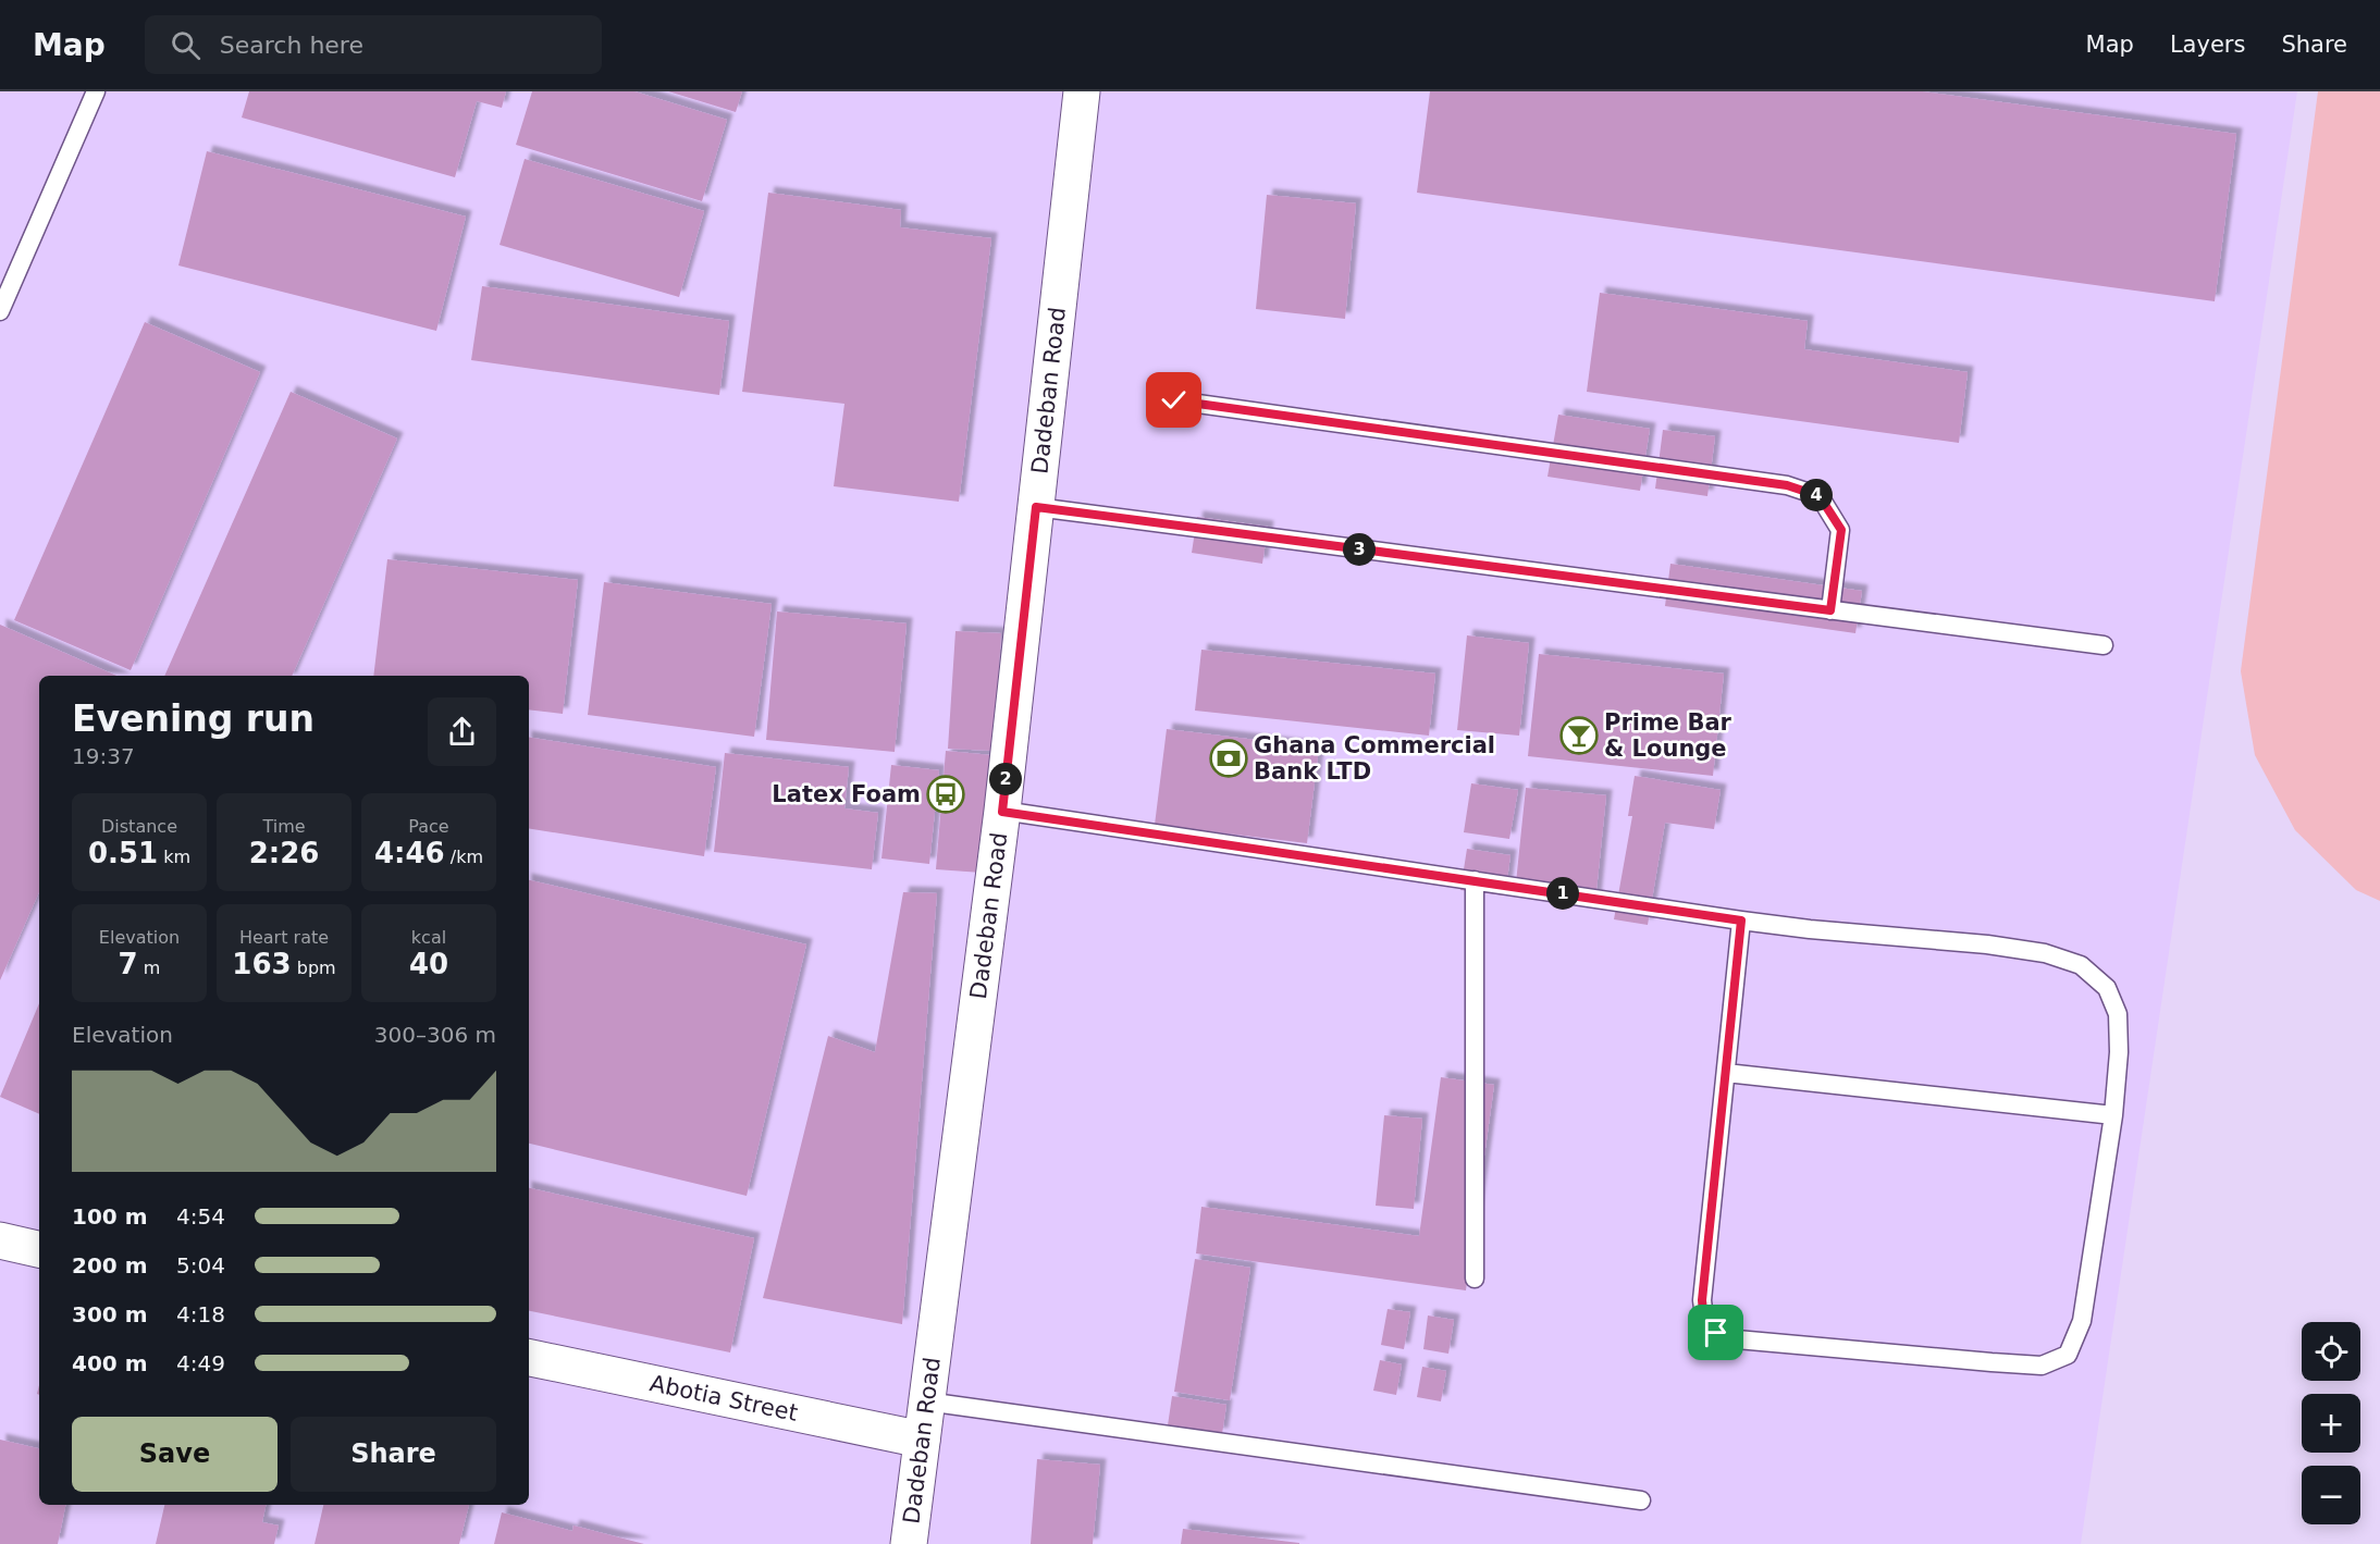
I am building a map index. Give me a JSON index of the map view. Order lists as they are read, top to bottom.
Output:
{
  "streets": {
    "street": ["Dadeban Road", "Abotia Street"]
  },
  "crossings": [
    ["Dadeban Road", "Abotia Street"]
  ],
  "places": {
    "bar": ["Prime Bar & Lounge"],
    "bank": ["Ghana Commercial Bank LTD"],
    "bus stop": ["Latex Foam"]
  },
  "page": {
    "header": "Map",
    "search": "Search here",
    "nav": ["Map", "Layers", "Share"],
    "pins": [
      "4",
      "3",
      "2",
      "1"
    ],
    "heading": ["Evening run", "19:37"],
    "stats": [
      ["Distance", "0.51 km"],
      ["Time", "2:26"],
      ["Pace", "4:46 /km"],
      ["Elevation", "7 m"],
      ["Heart rate", "163 bpm"],
      ["kcal", "40"]
    ],
    "chart": ["Elevation", "300–306 m"],
    "list": [
      {
        "name": "100 m",
        "note": "4:54"
      },
      {
        "name": "200 m",
        "note": "5:04"
      },
      {
        "name": "300 m",
        "note": "4:18"
      },
      {
        "name": "400 m",
        "note": "4:49"
      }
    ],
    "map_buttons": ["+", "−"],
    "buttons": ["Save", "Share"]
  }
}
